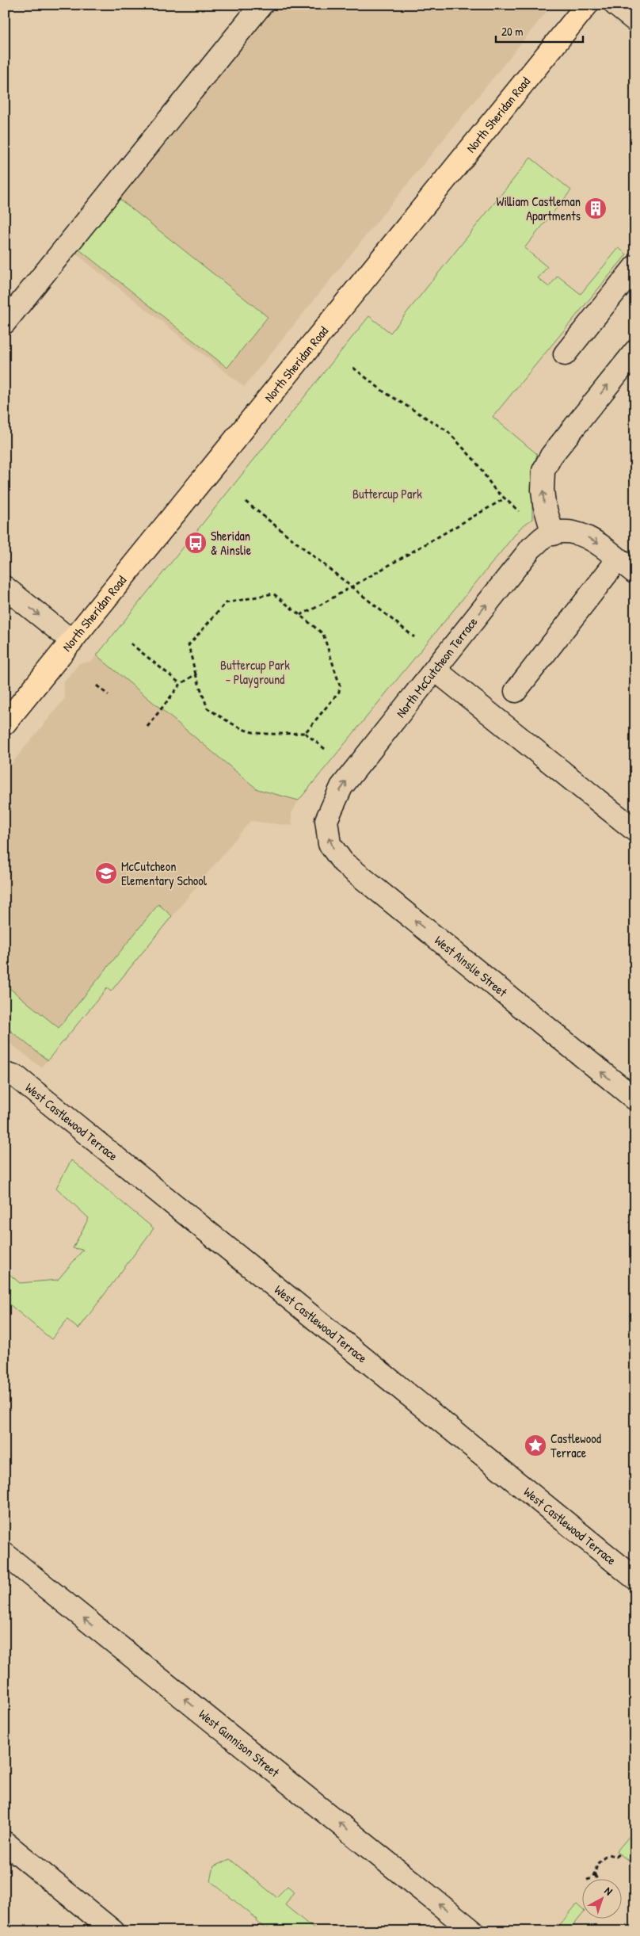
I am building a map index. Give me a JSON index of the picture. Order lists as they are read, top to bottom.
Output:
{
  "streets": {
    "main road": ["North Sheridan Road"],
    "street": [
      "North McCutcheon Terrace",
      "West Ainslie Street",
      "West Castlewood Terrace",
      "West Gunnison Street"
    ]
  },
  "crossings": [
    ["North McCutcheon Terrace", "West Ainslie Street"]
  ],
  "one_way": ["North McCutcheon Terrace", "West Ainslie Street", "West Gunnison Street"],
  "parks": ["Buttercup Park", "Buttercup Park - Playground"],
  "places": {
    "building": ["William Castleman Apartments"],
    "bus stop": ["Sheridan & Ainslie"],
    "school or university": ["McCutcheon Elementary School"],
    "place": ["Castlewood Terrace"]
  },
  "scale_bar": "20 m",
  "north": "top right"
}
